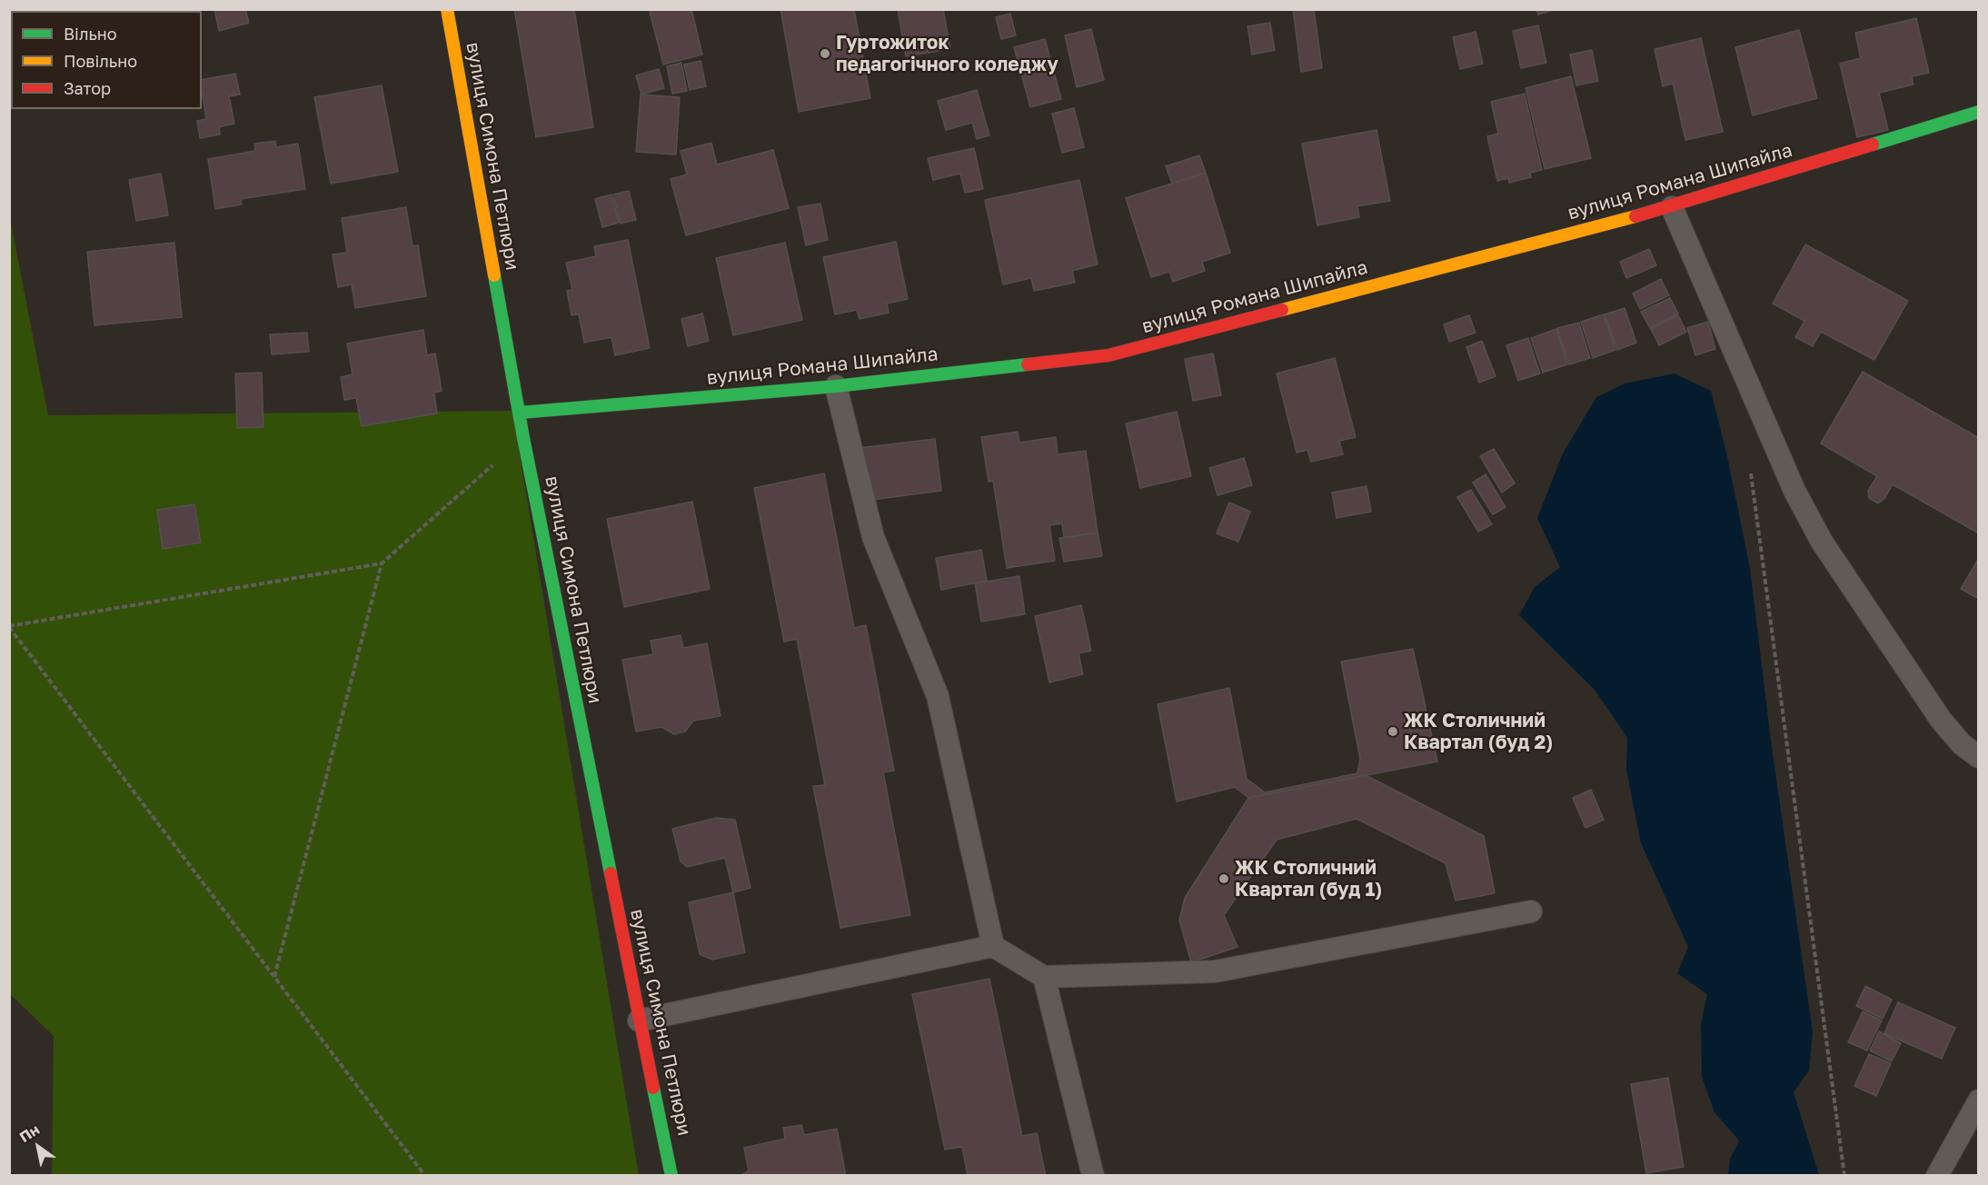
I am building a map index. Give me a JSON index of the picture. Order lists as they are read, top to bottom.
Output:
{
  "streets": {
    "street": ["вулиця Симона Петлюри", "вулиця Романа Шипайла"]
  },
  "crossings": [
    ["вулиця Симона Петлюри", "вулиця Романа Шипайла"]
  ],
  "places": ["Гуртожиток педагогічного коледжу", "ЖК Столичний Квартал (буд 2)", "ЖК Столичний Квартал (буд 1)"],
  "legend": ["Вільно", "Повільно", "Затор"],
  "north": "top left"
}
